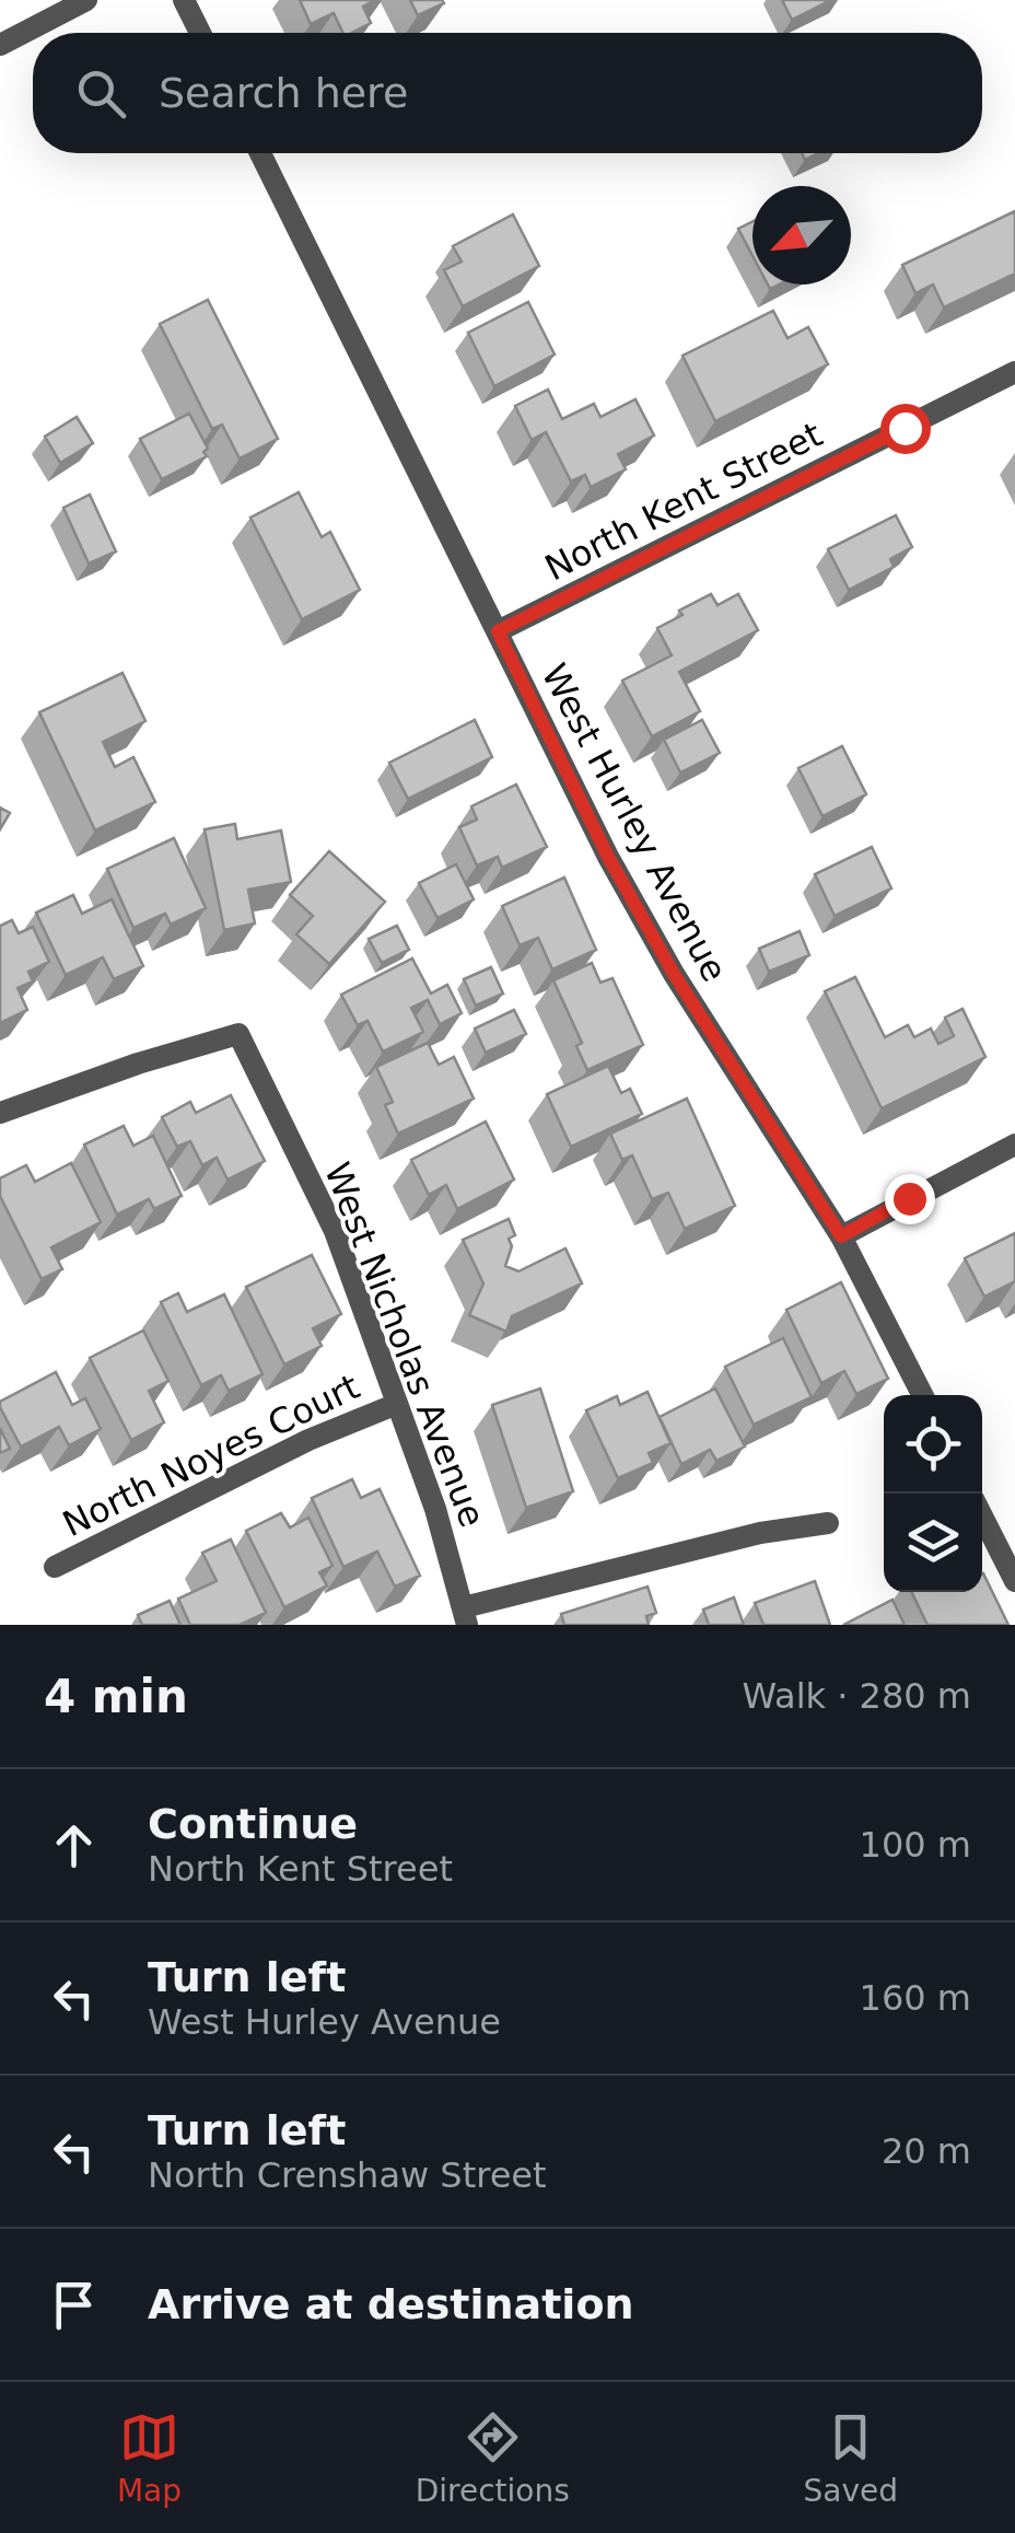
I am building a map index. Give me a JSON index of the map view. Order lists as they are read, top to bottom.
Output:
{
  "streets": {
    "street": [
      "North Kent Street",
      "West Hurley Avenue",
      "West Nicholas Avenue",
      "North Noyes Court"
    ]
  },
  "crossings": [
    ["North Kent Street", "West Hurley Avenue"],
    ["West Nicholas Avenue", "North Noyes Court"]
  ],
  "north": "bottom left",
  "page": {
    "search": "Search here",
    "heading": ["4 min", "Walk · 280 m"],
    "list": [
      ["Continue", "North Kent Street", "100 m"],
      ["Turn left", "West Hurley Avenue", "160 m"],
      ["Turn left", "North Crenshaw Street", "20 m"],
      "Arrive at destination"
    ],
    "nav": ["Map", "Directions", "Saved"]
  }
}
